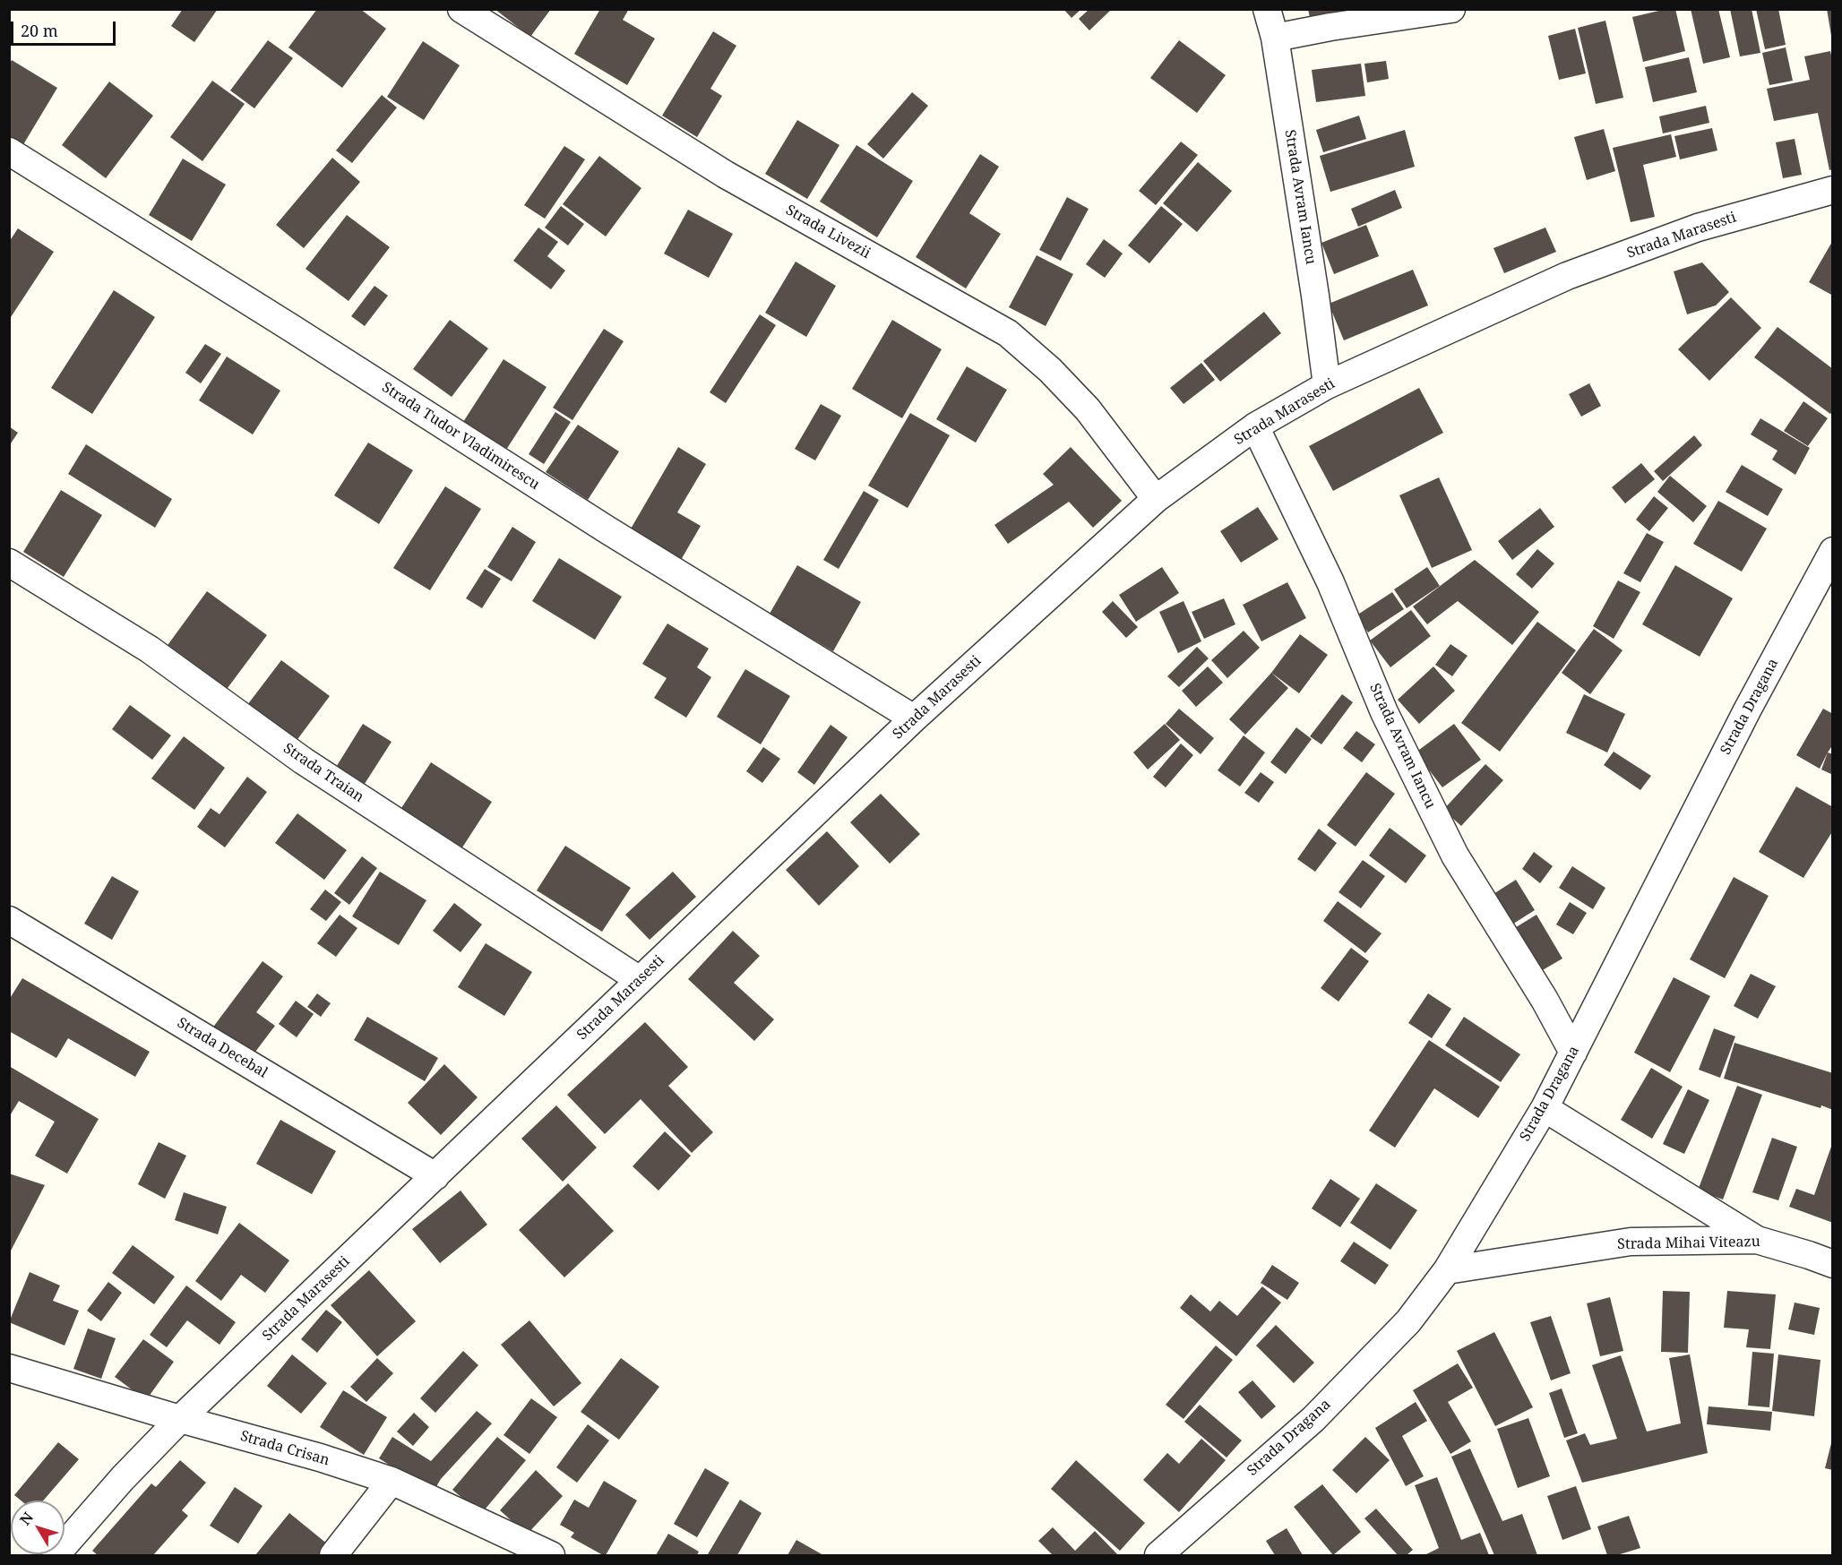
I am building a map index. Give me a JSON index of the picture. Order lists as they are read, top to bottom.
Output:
{
  "streets": {
    "street": [
      "Strada Avram Iancu",
      "Strada Livezii",
      "Strada Marasesti",
      "Strada Tudor Vladimirescu",
      "Strada Dragana",
      "Strada Traian",
      "Strada Decebal",
      "Strada Mihai Viteazu",
      "Strada Crisan"
    ]
  },
  "crossings": [
    ["Strada Avram Iancu", "Strada Marasesti"],
    ["Strada Avram Iancu", "Strada Dragana"],
    ["Strada Livezii", "Strada Marasesti"],
    ["Strada Marasesti", "Strada Tudor Vladimirescu"],
    ["Strada Marasesti", "Strada Traian"],
    ["Strada Marasesti", "Strada Decebal"],
    ["Strada Marasesti", "Strada Crisan"],
    ["Strada Dragana", "Strada Mihai Viteazu"]
  ],
  "scale_bar": "20 m",
  "north": "top left"
}
